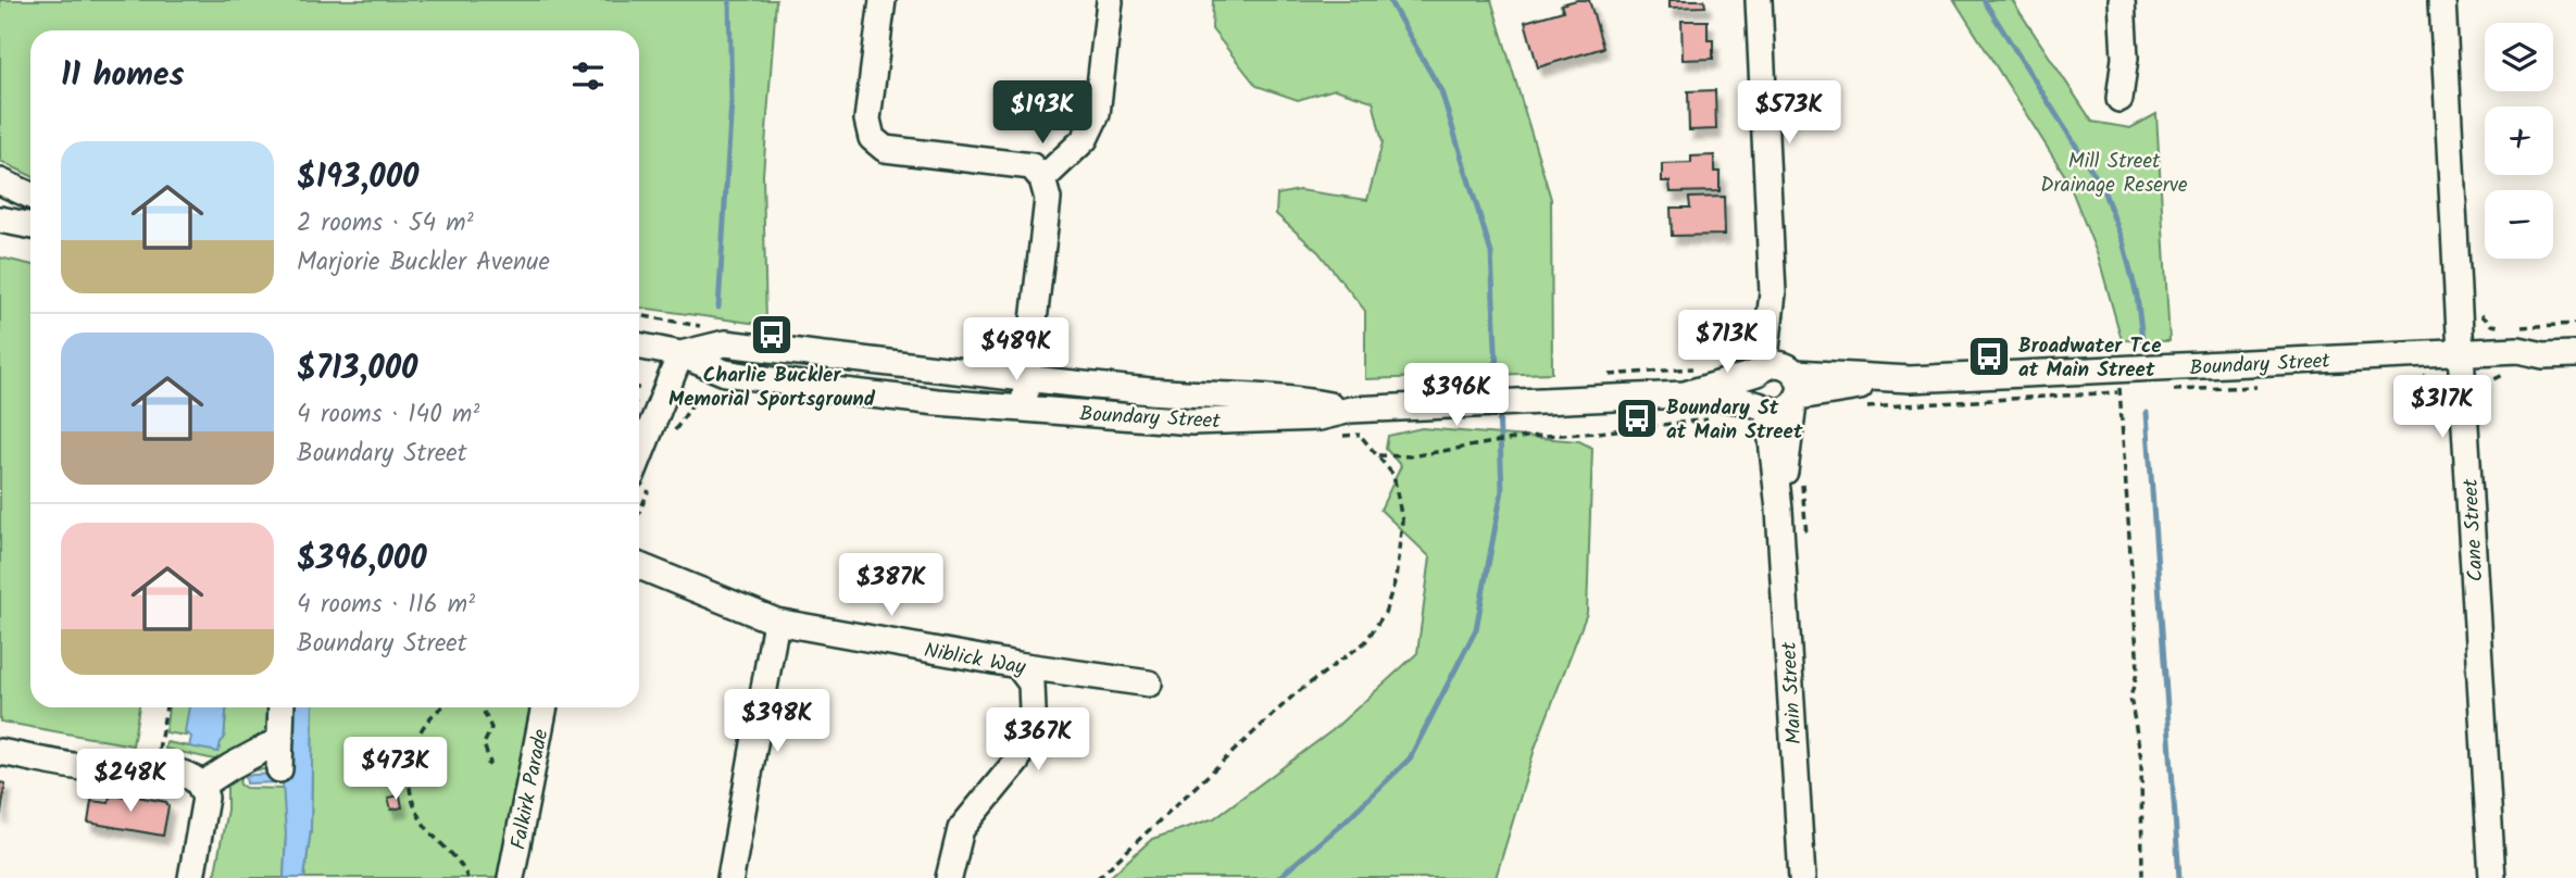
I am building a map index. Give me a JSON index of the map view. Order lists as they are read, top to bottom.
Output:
{
  "streets": {
    "street": [
      "Boundary Street",
      "Cane Street",
      "Niblick Way",
      "Main Street",
      "Falkirk Parade"
    ]
  },
  "crossings": [
    ["Boundary Street", "Cane Street"],
    ["Boundary Street", "Main Street"]
  ],
  "parks": ["Mill Street Drainage Reserve"],
  "places": {
    "bus stop": ["Charlie Buckler Memorial Sportsground", "Broadwater Tce at Main Street", "Boundary St at Main Street"]
  },
  "page": {
    "map_buttons": ["+", "−"],
    "heading": "11 homes",
    "price": [
      "$193K",
      "$573K",
      "$713K",
      "$489K",
      "$396K",
      "$317K",
      "$387K",
      "$398K",
      "$367K",
      "$473K",
      "$248K"
    ],
    "list": [
      {
        "name": "$193,000",
        "note": "2 rooms · 54 m² · Marjorie Buckler Avenue"
      },
      {
        "name": "$713,000",
        "note": "4 rooms · 140 m² · Boundary Street"
      },
      {
        "name": "$396,000",
        "note": "4 rooms · 116 m² · Boundary Street"
      }
    ]
  }
}
